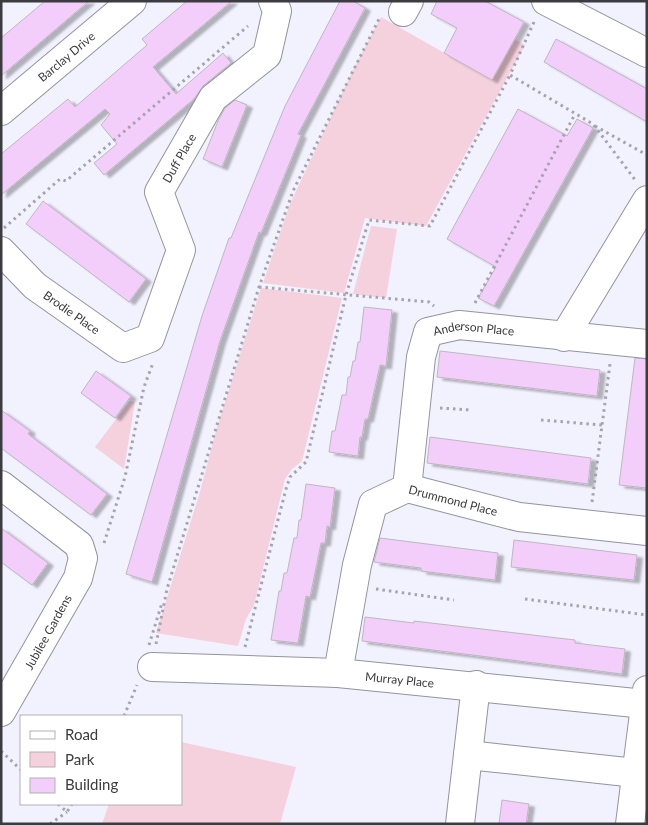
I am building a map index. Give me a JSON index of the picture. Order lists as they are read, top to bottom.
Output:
{
  "streets": {
    "street": [
      "Barclay Drive",
      "Duff Place",
      "Brodie Place",
      "Anderson Place",
      "Drummond Place",
      "Jubilee Gardens",
      "Murray Place"
    ]
  },
  "crossings": [
    ["Duff Place", "Brodie Place"],
    ["Anderson Place", "Drummond Place"],
    ["Drummond Place", "Murray Place"]
  ],
  "legend": ["Road", "Park", "Building"]
}
